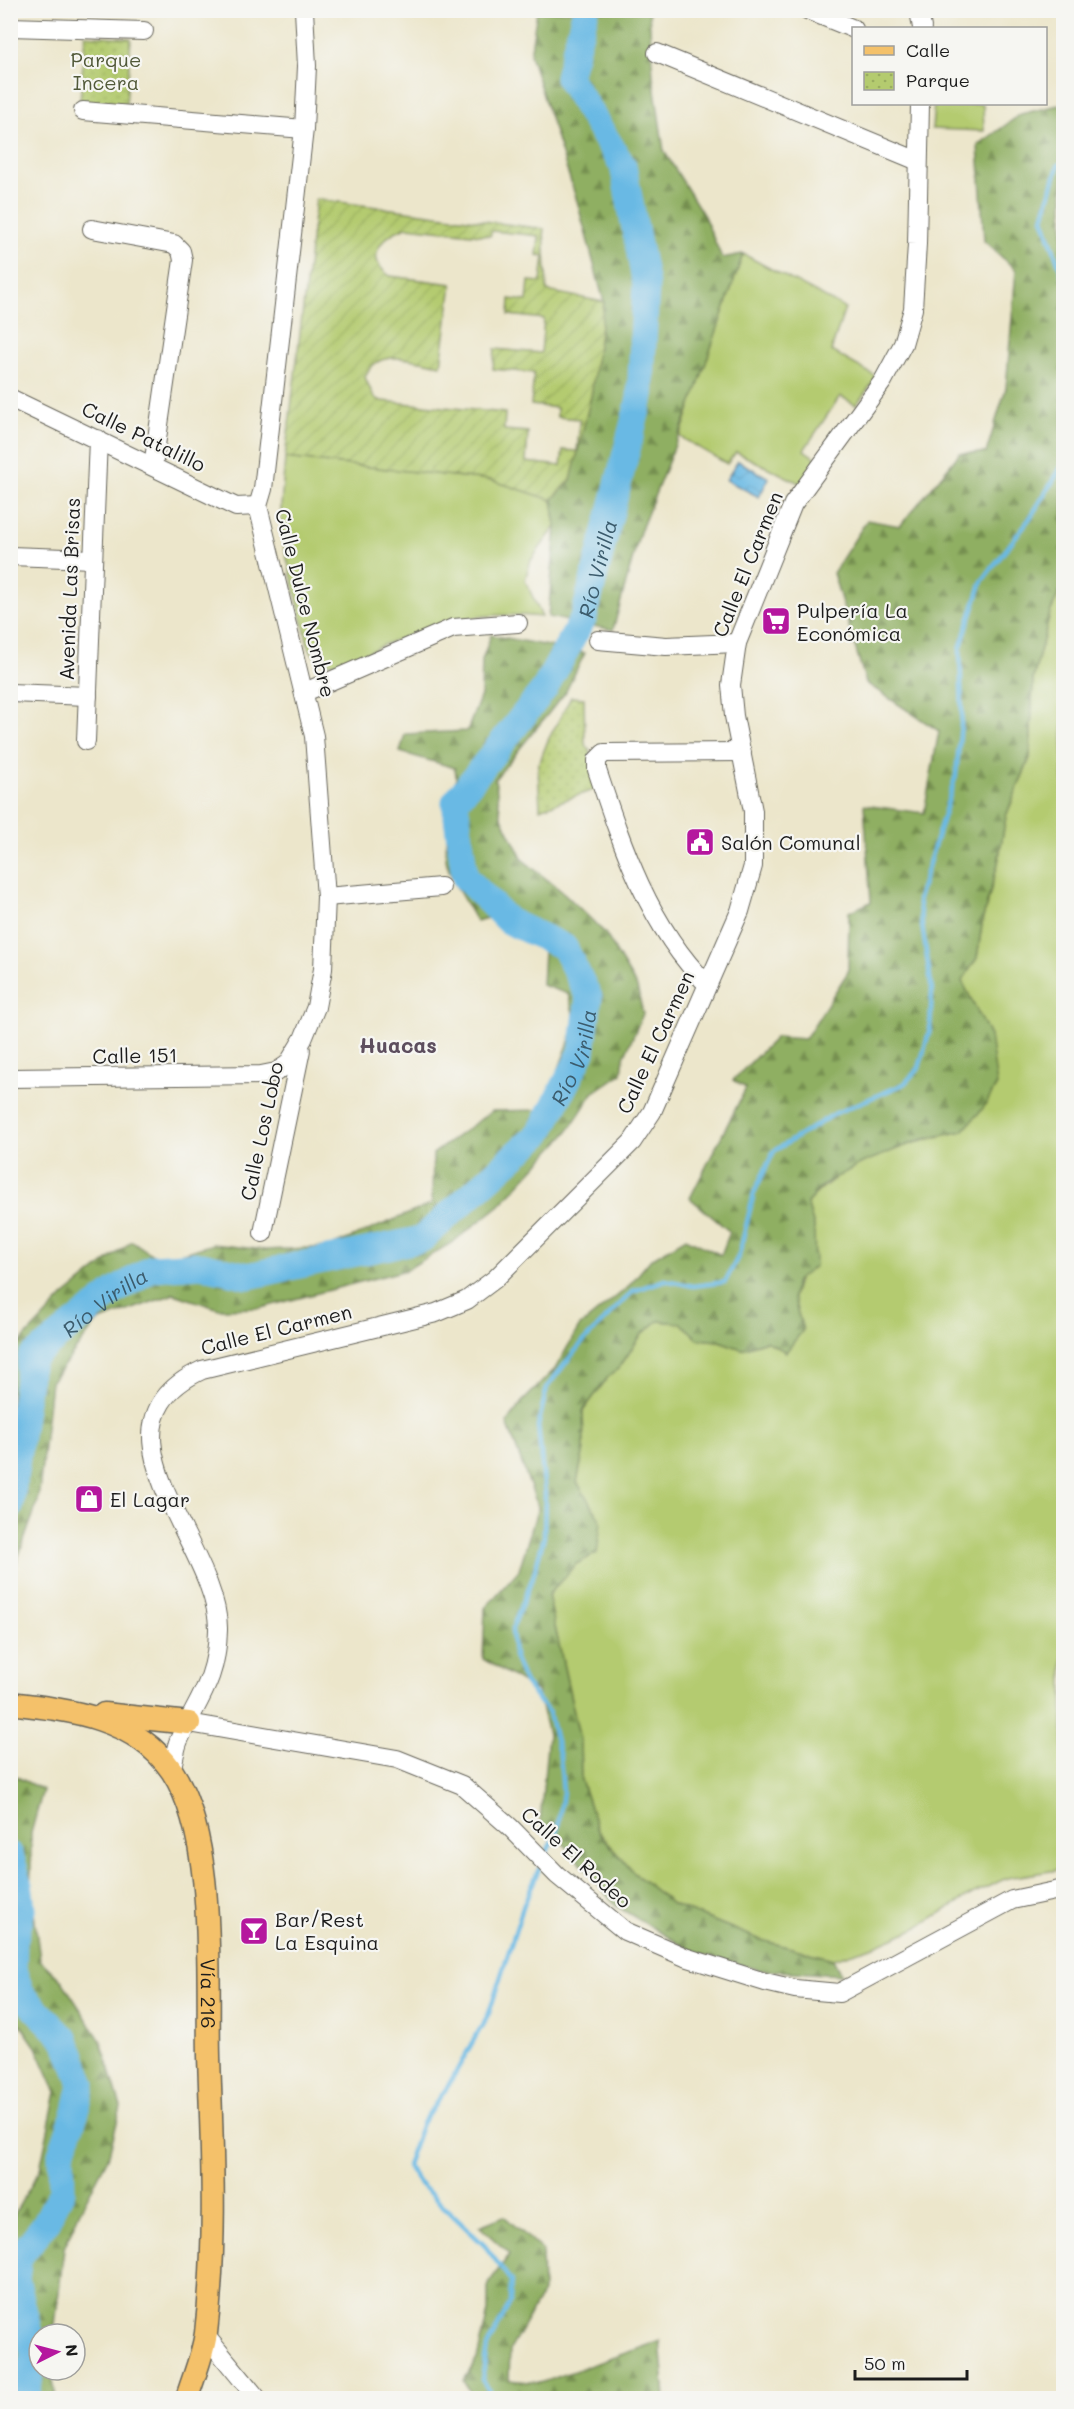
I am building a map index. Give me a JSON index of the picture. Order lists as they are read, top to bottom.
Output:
{
  "streets": {
    "main road": ["Vía 216"],
    "street": [
      "Calle Patalillo",
      "Calle El Carmen",
      "Avenida Las Brisas",
      "Calle Dulce Nombre",
      "Calle 151",
      "Calle Los Lobo",
      "Calle El Rodeo"
    ]
  },
  "crossings": [
    ["Calle Patalillo", "Avenida Las Brisas"],
    ["Calle Patalillo", "Calle Dulce Nombre"],
    ["Calle El Carmen", "Calle El Rodeo"],
    ["Calle El Carmen", "Vía 216"],
    ["Calle Dulce Nombre", "Calle 151"],
    ["Calle Dulce Nombre", "Calle Los Lobo"]
  ],
  "districts": ["Huacas"],
  "water": ["Río Virilla"],
  "parks": ["Parque Incera"],
  "places": {
    "supermarket": ["Pulpería La Económica"],
    "public building": ["Salón Comunal"],
    "shop": ["El Lagar"],
    "bar": ["Bar/Rest La Esquina"]
  },
  "legend": ["Calle", "Parque"],
  "scale_bar": "50 m",
  "north": "right"
}
